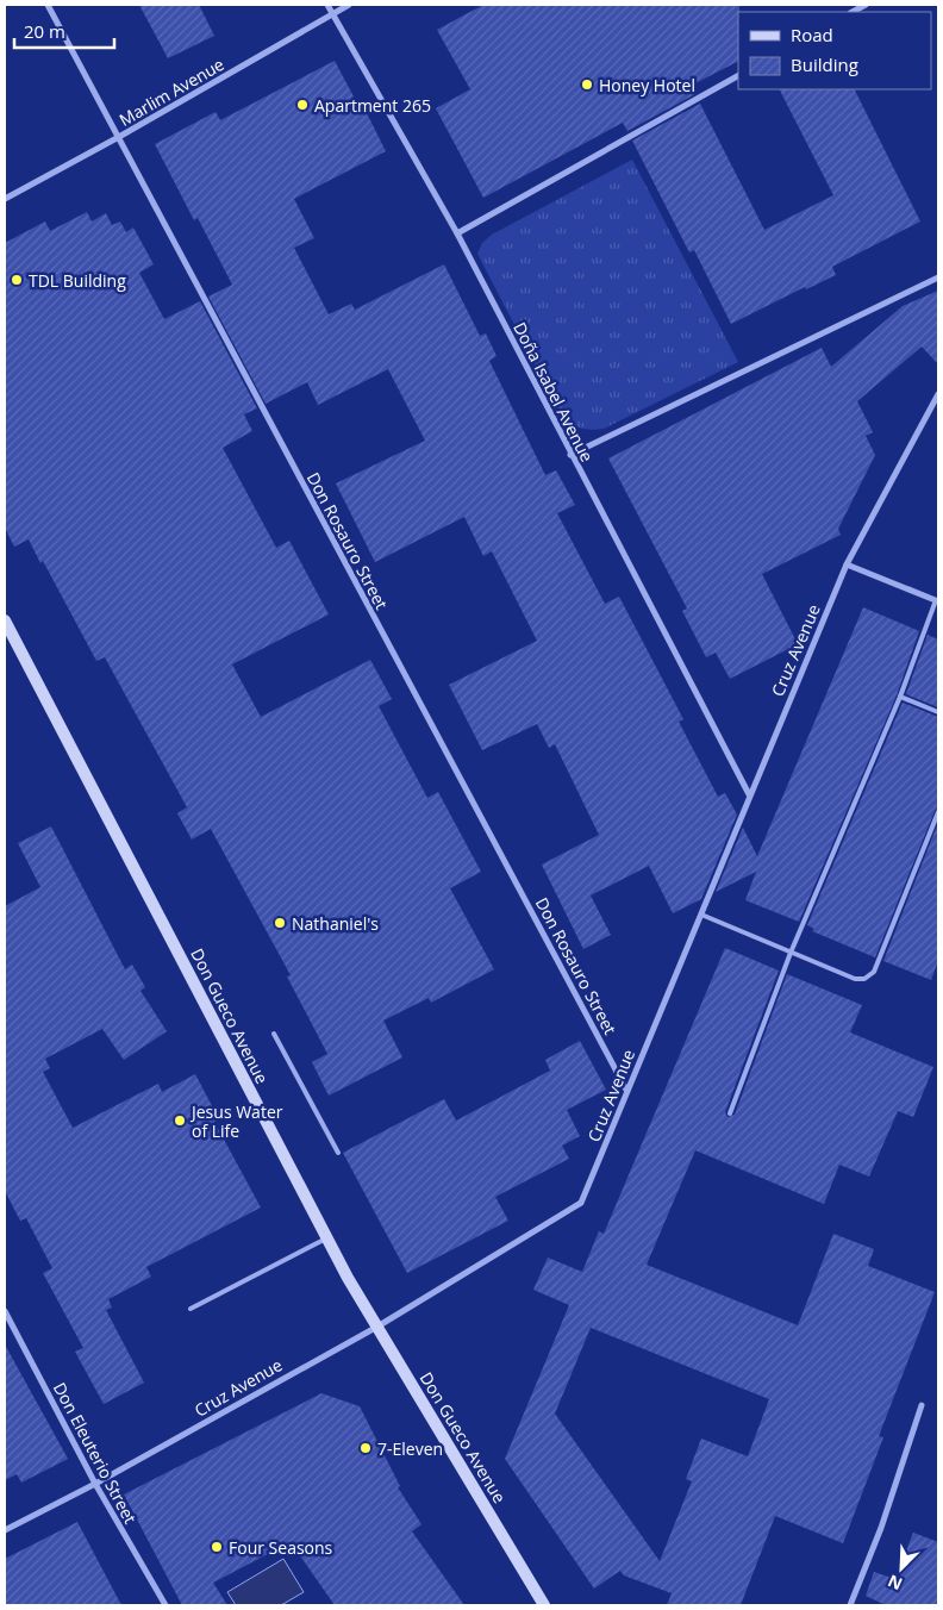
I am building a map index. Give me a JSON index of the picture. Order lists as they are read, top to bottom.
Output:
{
  "streets": {
    "main road": ["Don Gueco Avenue"],
    "street": [
      "Marlim Avenue",
      "Doña Isabel Avenue",
      "Don Rosauro Street",
      "Cruz Avenue",
      "Don Eleuterio Street"
    ]
  },
  "crossings": [
    ["Marlim Avenue", "Doña Isabel Avenue"],
    ["Marlim Avenue", "Don Rosauro Street"],
    ["Doña Isabel Avenue", "Cruz Avenue"],
    ["Don Rosauro Street", "Cruz Avenue"],
    ["Cruz Avenue", "Don Gueco Avenue"],
    ["Cruz Avenue", "Don Eleuterio Street"]
  ],
  "places": [
    "Honey Hotel",
    "Apartment 265",
    "TDL Building",
    "Nathaniel's",
    "Jesus Water of Life",
    "7-Eleven",
    "Four Seasons"
  ],
  "legend": ["Road", "Building"],
  "scale_bar": "20 m",
  "north": "bottom left"
}
